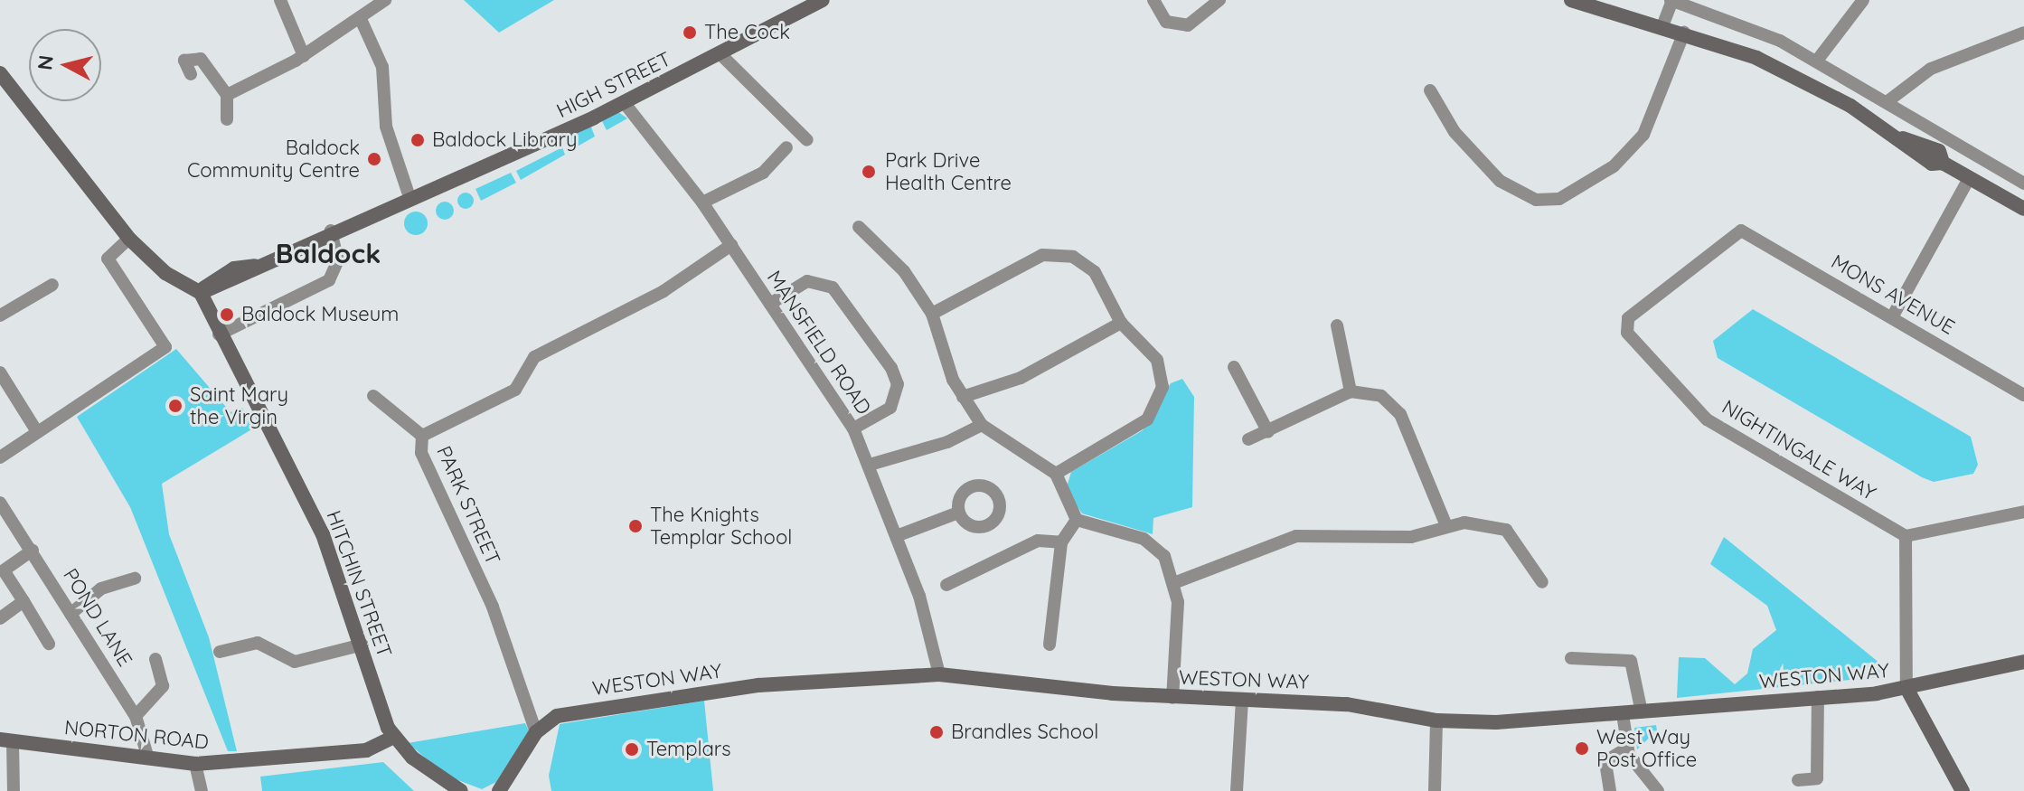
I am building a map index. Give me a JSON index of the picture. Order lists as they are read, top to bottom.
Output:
{
  "streets": {
    "street": [
      "HIGH STREET",
      "MONS AVENUE",
      "MANSFIELD ROAD",
      "NIGHTINGALE WAY",
      "PARK STREET",
      "HITCHIN STREET",
      "POND LANE",
      "WESTON WAY",
      "NORTON ROAD"
    ]
  },
  "crossings": [
    ["HIGH STREET", "MANSFIELD ROAD"],
    ["HIGH STREET", "HITCHIN STREET"],
    ["MONS AVENUE", "NIGHTINGALE WAY"],
    ["MANSFIELD ROAD", "PARK STREET"],
    ["MANSFIELD ROAD", "WESTON WAY"],
    ["PARK STREET", "WESTON WAY"],
    ["HITCHIN STREET", "NORTON ROAD"],
    ["POND LANE", "NORTON ROAD"]
  ],
  "districts": ["Baldock"],
  "places": [
    "The Cock",
    "Baldock Library",
    "Baldock Community Centre",
    "Park Drive Health Centre",
    "Baldock Museum",
    "Saint Mary the Virgin",
    "The Knights Templar School",
    "Brandles School",
    "West Way Post Office",
    "Templars"
  ],
  "north": "left"
}
